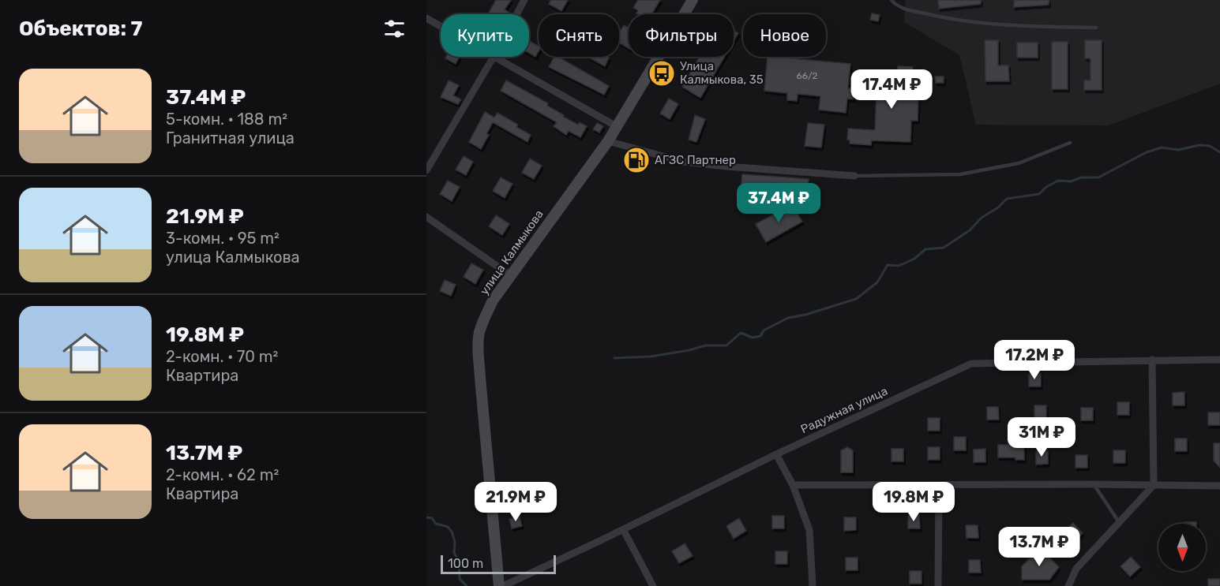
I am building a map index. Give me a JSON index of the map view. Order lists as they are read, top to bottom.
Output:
{
  "streets": {
    "main road": ["улица Калмыкова"],
    "street": ["Радужная улица"]
  },
  "places": {
    "bus stop": ["Улица Калмыкова, 35"],
    "fuel station": ["АГЗС Партнер"]
  },
  "house_numbers": ["66/2"],
  "scale_bar": "100 m",
  "north": "bottom",
  "page": {
    "heading": "Объектов: 7",
    "chip": [
      "Купить",
      "Снять",
      "Фильтры",
      "Новое"
    ],
    "list": [
      {
        "name": "37.4M ₽",
        "note": "5-комн. · 188 m² · Гранитная улица"
      },
      {
        "name": "21.9M ₽",
        "note": "3-комн. · 95 m² · улица Калмыкова"
      },
      {
        "name": "19.8M ₽",
        "note": "2-комн. · 70 m² · Квартира"
      },
      {
        "name": "13.7M ₽",
        "note": "2-комн. · 62 m² · Квартира"
      }
    ],
    "price": [
      "17.4M ₽",
      "37.4M ₽",
      "17.2M ₽",
      "31M ₽",
      "21.9M ₽",
      "19.8M ₽",
      "13.7M ₽"
    ],
    "scale": "100 m"
  }
}
